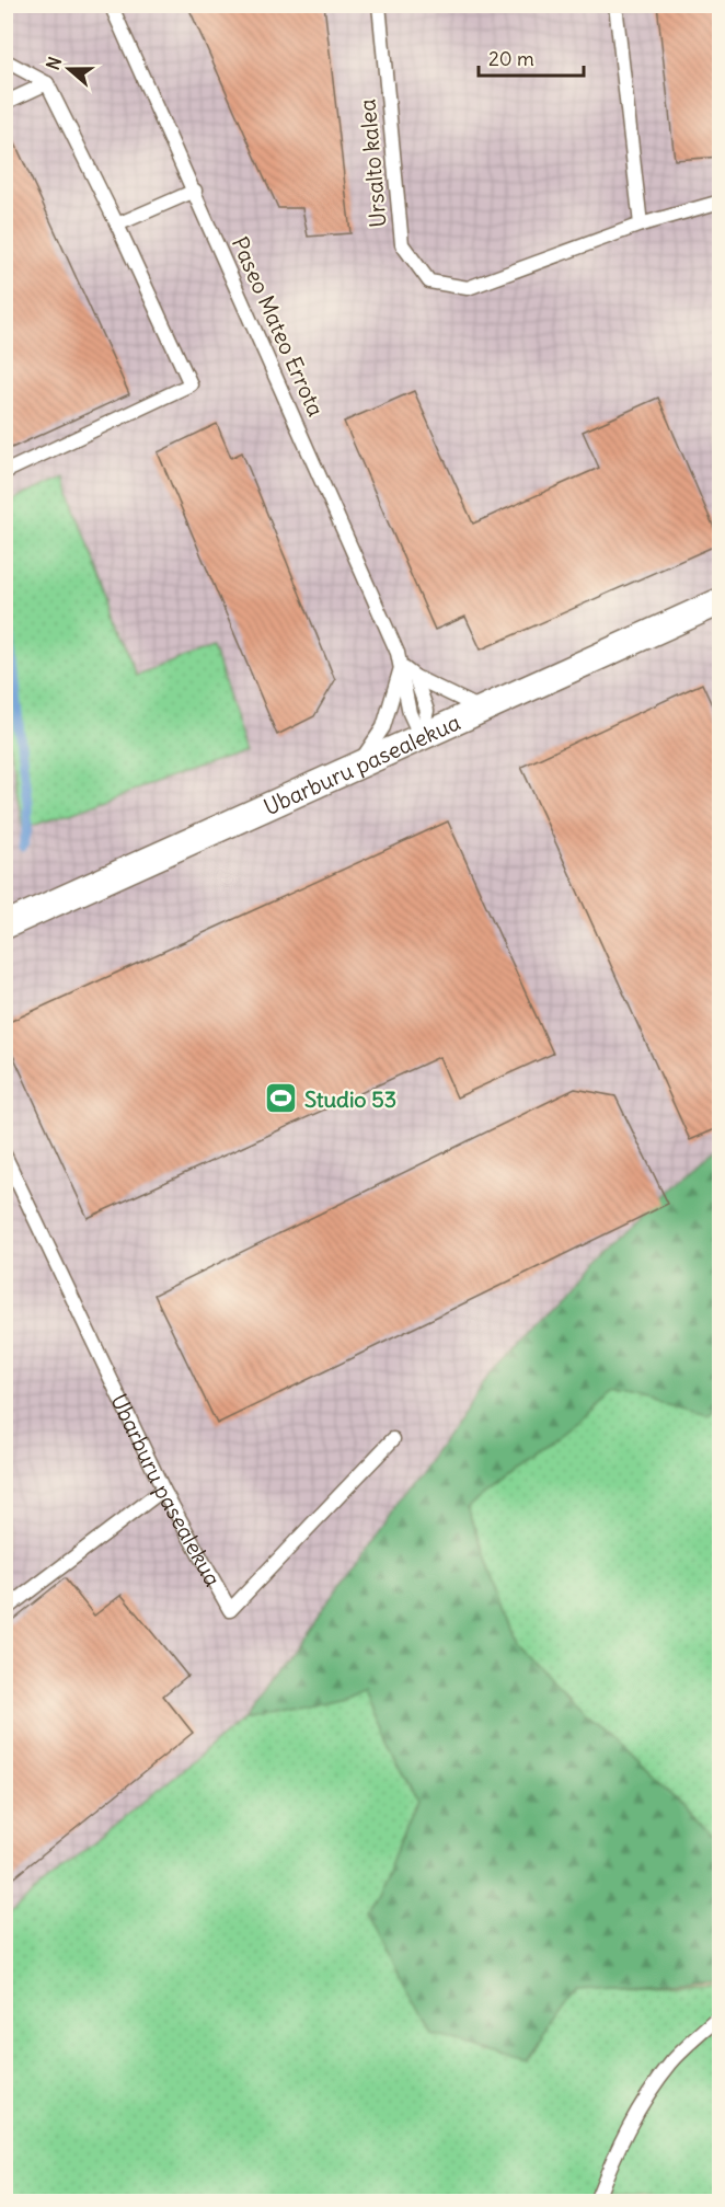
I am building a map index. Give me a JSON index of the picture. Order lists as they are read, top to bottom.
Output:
{
  "streets": {
    "street": ["Ubarburu pasealekua"],
    "lane": ["Ursalto kalea", "Paseo Mateo Errota"]
  },
  "crossings": [
    ["Paseo Mateo Errota", "Ubarburu pasealekua"]
  ],
  "places": {
    "sports": ["Studio 53"]
  },
  "scale_bar": "20 m",
  "north": "left"
}
